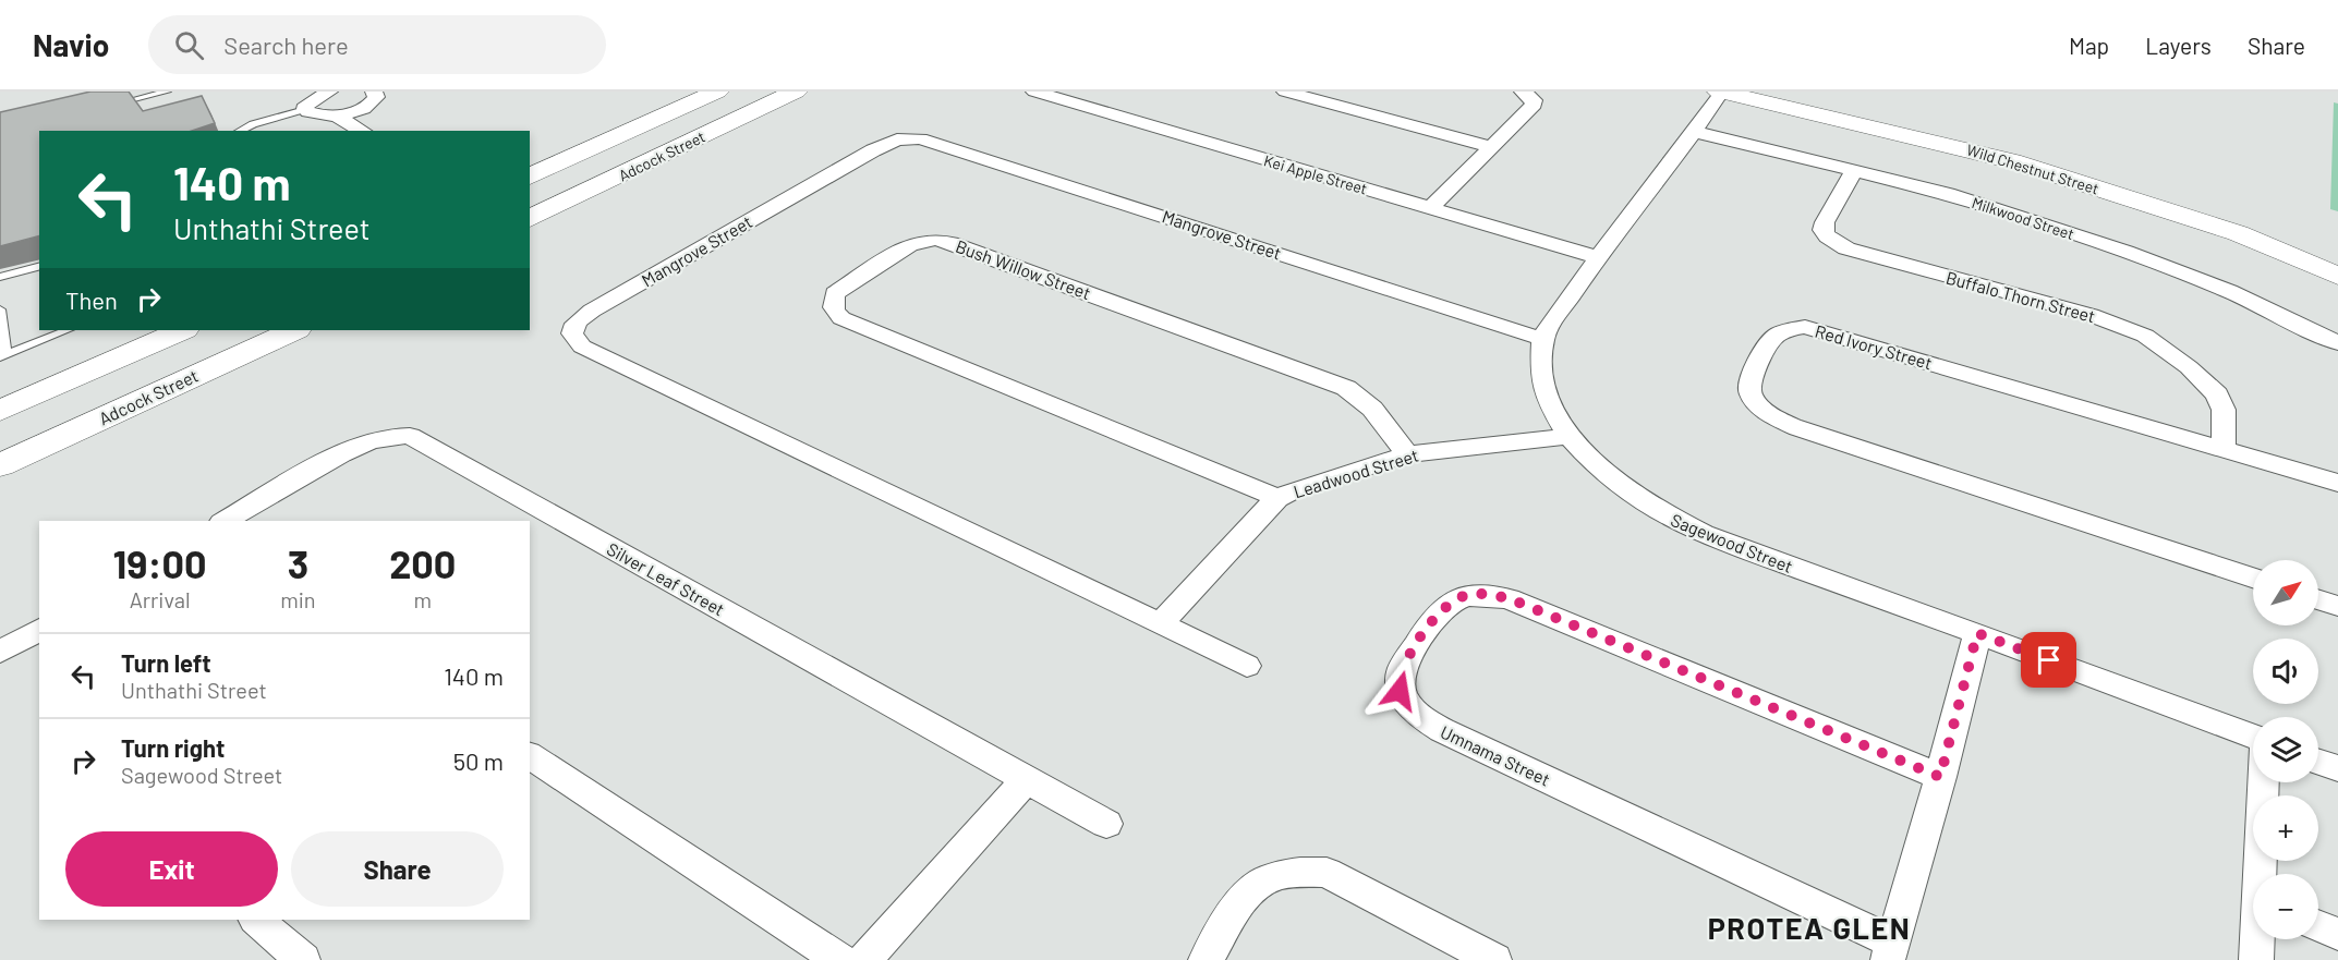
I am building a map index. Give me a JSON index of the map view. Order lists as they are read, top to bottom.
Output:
{
  "streets": {
    "main road": ["Adcock Street", "Wild Chestnut Street"],
    "street": [
      "Kei Apple Street",
      "Milkwood Street",
      "Mangrove Street",
      "Bush Willow Street",
      "Buffalo Thorn Street",
      "Red Ivory Street",
      "Leadwood Street",
      "Sagewood Street",
      "Silver Leaf Street",
      "Umnama Street"
    ]
  },
  "crossings": [
    ["Milkwood Street", "Buffalo Thorn Street"],
    ["Mangrove Street", "Leadwood Street"],
    ["Mangrove Street", "Sagewood Street"],
    ["Bush Willow Street", "Leadwood Street"],
    ["Buffalo Thorn Street", "Red Ivory Street"],
    ["Leadwood Street", "Sagewood Street"]
  ],
  "districts": ["PROTEA GLEN"],
  "north": "top right",
  "page": {
    "header": "Navio",
    "search": "Search here",
    "nav": ["Map", "Layers", "Share"],
    "turn": ["140 m", "Unthathi Street"],
    "then": "Then",
    "eta": [
      "19:00",
      "Arrival",
      "3",
      "min",
      "200",
      "m"
    ],
    "map_buttons": ["+", "−"],
    "list": [
      {
        "name": "Turn left",
        "note": "Unthathi Street",
        "value": "140 m"
      },
      {
        "name": "Turn right",
        "note": "Sagewood Street",
        "value": "50 m"
      }
    ],
    "buttons": ["Exit", "Share"]
  }
}
